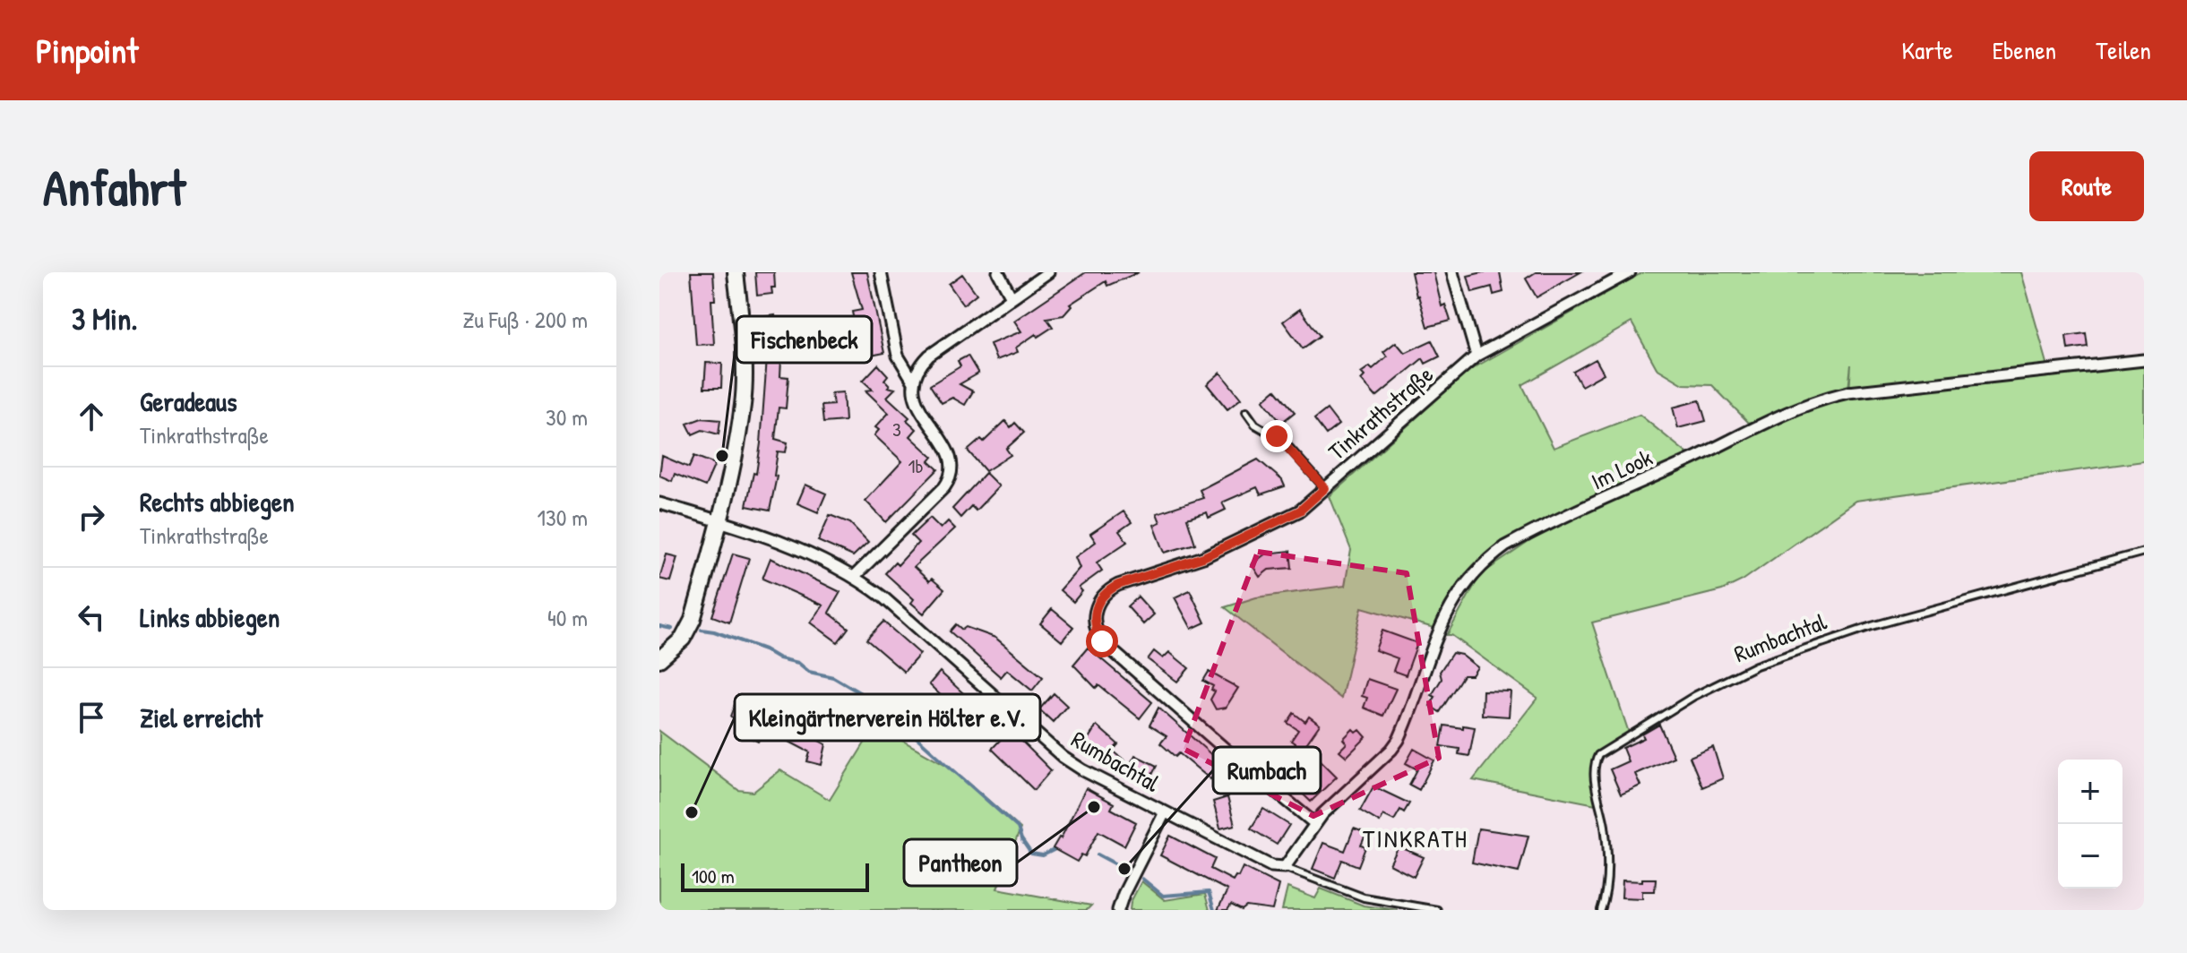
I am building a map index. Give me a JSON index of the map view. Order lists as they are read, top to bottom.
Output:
{
  "streets": {
    "street": ["Tinkrathstraße", "Im Look", "Rumbachtal"]
  },
  "crossings": [
    ["Tinkrathstraße", "Im Look"],
    ["Im Look", "Rumbachtal"]
  ],
  "districts": ["TINKRATH"],
  "places": [
    "Fischenbeck",
    "Pantheon",
    "Kleingärtnerverein Hölter e.V.",
    "Rumbach"
  ],
  "house_numbers": ["3", "1b"],
  "scale_bar": "100 m",
  "page": {
    "header": "Pinpoint",
    "nav": ["Karte", "Ebenen", "Teilen"],
    "buttons": "Route",
    "title": "Anfahrt",
    "heading": ["3 Min.", "Zu Fuß · 200 m"],
    "list": [
      ["Geradeaus", "Tinkrathstraße", "30 m"],
      ["Rechts abbiegen", "Tinkrathstraße", "130 m"],
      ["Links abbiegen", "40 m"],
      "Ziel erreicht"
    ],
    "map_buttons": ["+", "−"],
    "scale": "100 m"
  }
}
